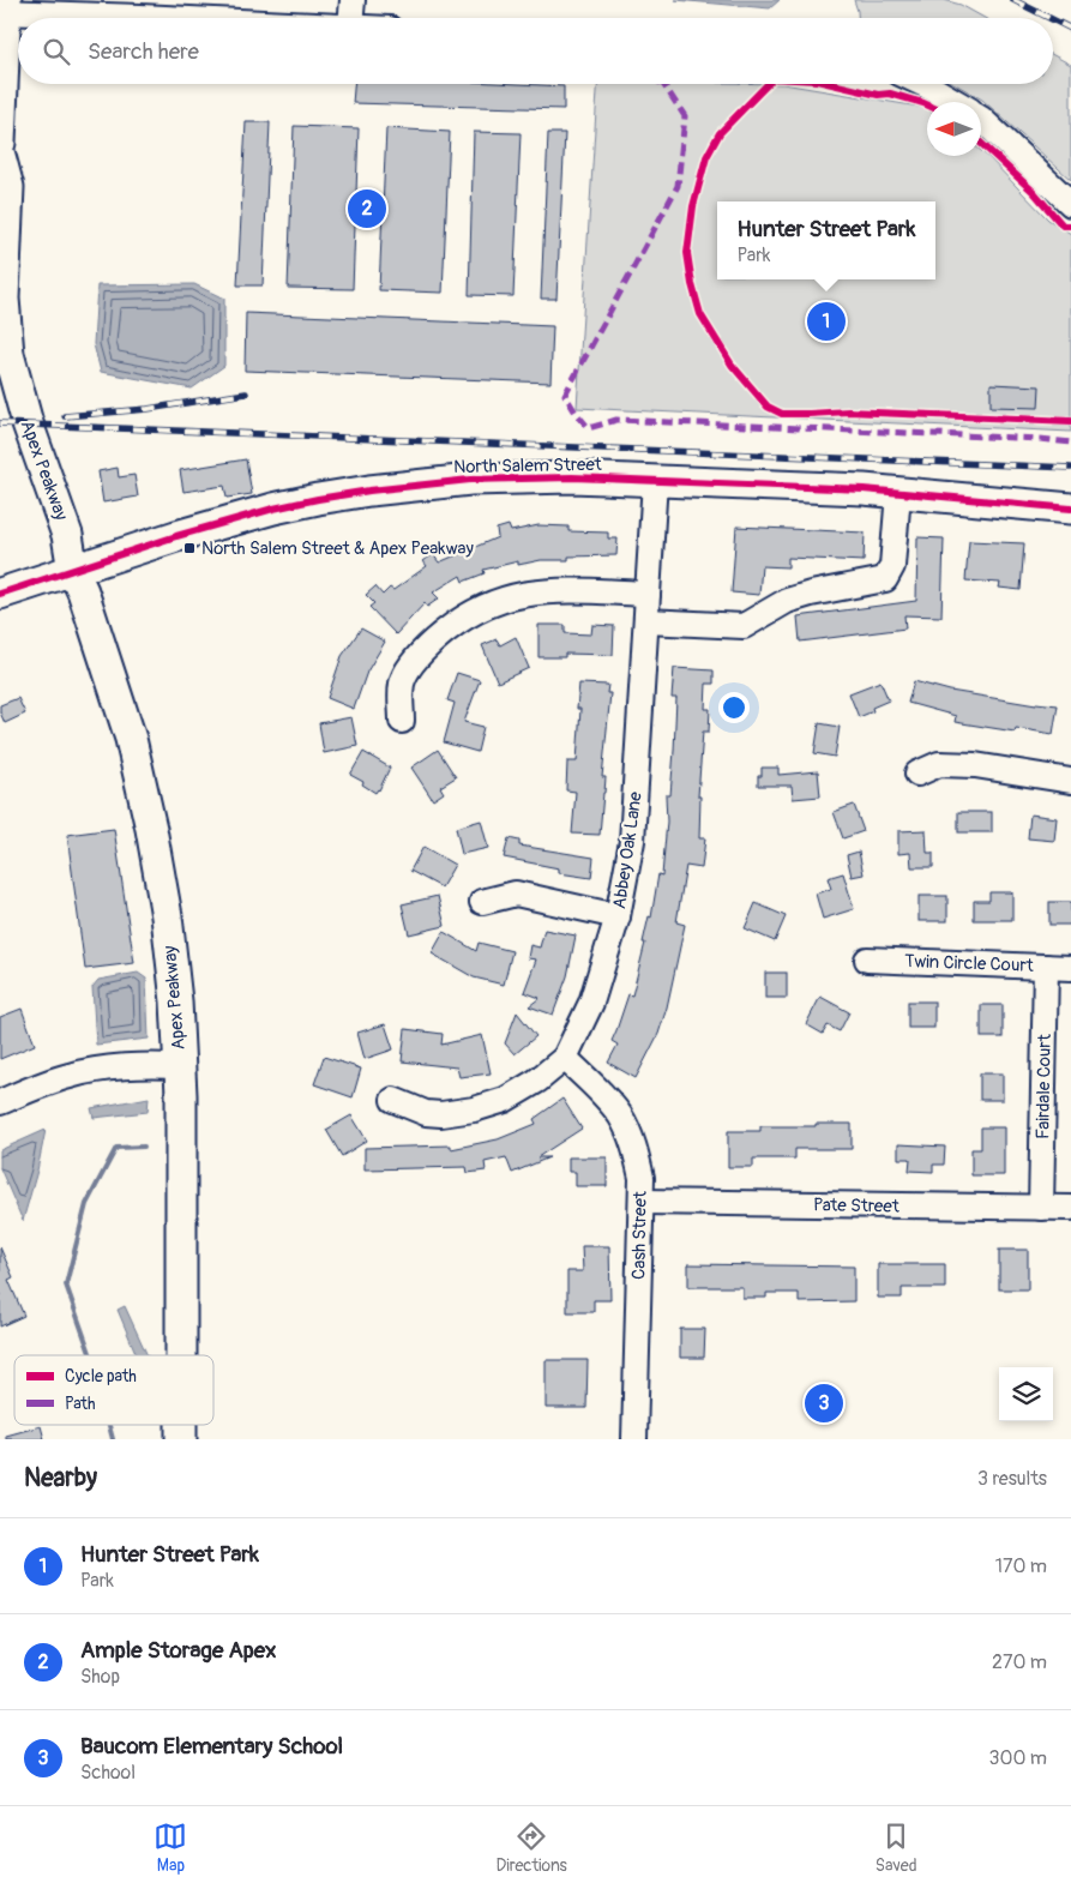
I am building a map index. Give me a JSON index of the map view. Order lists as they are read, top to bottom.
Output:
{
  "streets": {
    "main road": ["North Salem Street", "Apex Peakway"],
    "street": [
      "Abbey Oak Lane",
      "Twin Circle Court",
      "Fairdale Court",
      "Pate Street",
      "Cash Street"
    ]
  },
  "crossings": [
    ["North Salem Street", "Apex Peakway"],
    ["North Salem Street", "Abbey Oak Lane"],
    ["Abbey Oak Lane", "Cash Street"],
    ["Twin Circle Court", "Fairdale Court"],
    ["Fairdale Court", "Pate Street"],
    ["Pate Street", "Cash Street"]
  ],
  "places": {
    "transit": ["North Salem Street & Apex Peakway"]
  },
  "legend": ["Cycle path", "Path"],
  "north": "left",
  "page": {
    "search": "Search here",
    "pins": ["2", "1", "3"],
    "popup": ["Hunter Street Park", "Park"],
    "heading": ["Nearby", "3 results"],
    "list": [
      {
        "mark": "1",
        "name": "Hunter Street Park",
        "note": "Park",
        "value": "170 m"
      },
      {
        "mark": "2",
        "name": "Ample Storage Apex",
        "note": "Shop",
        "value": "270 m"
      },
      {
        "mark": "3",
        "name": "Baucom Elementary School",
        "note": "School",
        "value": "300 m"
      }
    ],
    "nav": ["Map", "Directions", "Saved"]
  }
}
